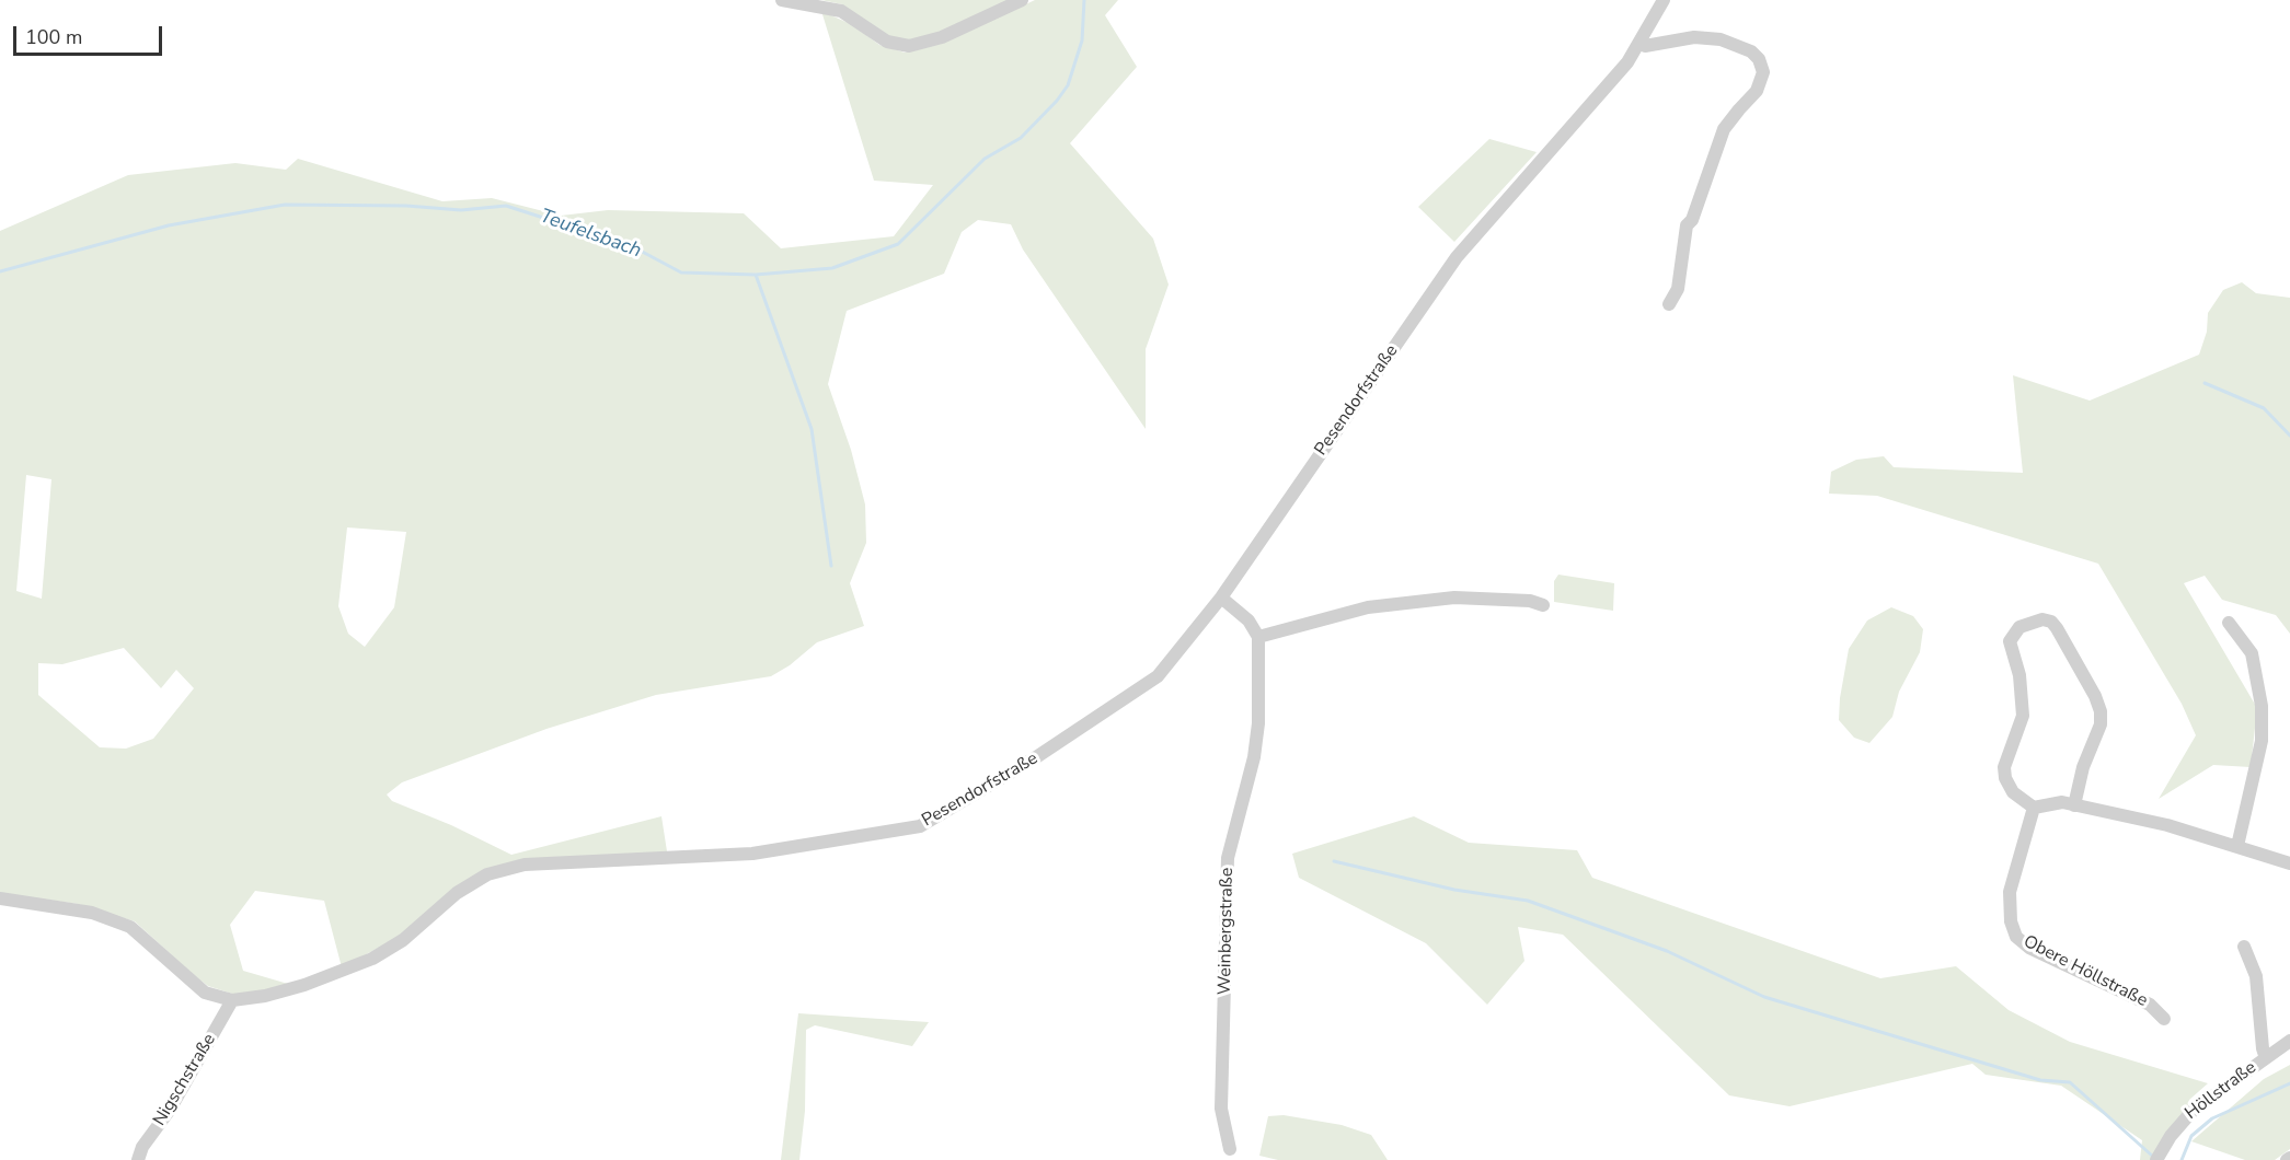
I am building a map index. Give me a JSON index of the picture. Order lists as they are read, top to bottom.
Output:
{
  "streets": {
    "street": [
      "Pesendorfstraße",
      "Weinbergstraße",
      "Obere Höllstraße",
      "Nigschstraße",
      "Höllstraße"
    ]
  },
  "crossings": [
    ["Pesendorfstraße", "Nigschstraße"]
  ],
  "water": ["Teufelsbach"],
  "scale_bar": "100 m"
}
